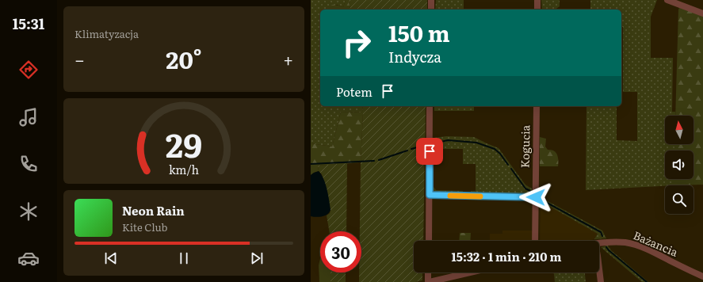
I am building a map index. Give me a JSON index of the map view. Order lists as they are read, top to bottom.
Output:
{
  "streets": {
    "street": ["Kogucia", "Bażancia"]
  },
  "north": "top",
  "page": {
    "tabs": "15:31",
    "tile": "Klimatyzacja",
    "turn": ["150 m", "Indycza"],
    "heat": ["−", "20°", "+"],
    "then": "Potem",
    "song": ["Neon Rain", "Kite Club"],
    "limit": "30",
    "trip": "15:32 · 1 min · 210 m",
    "gauge": ["29", "km/h"]
  }
}
